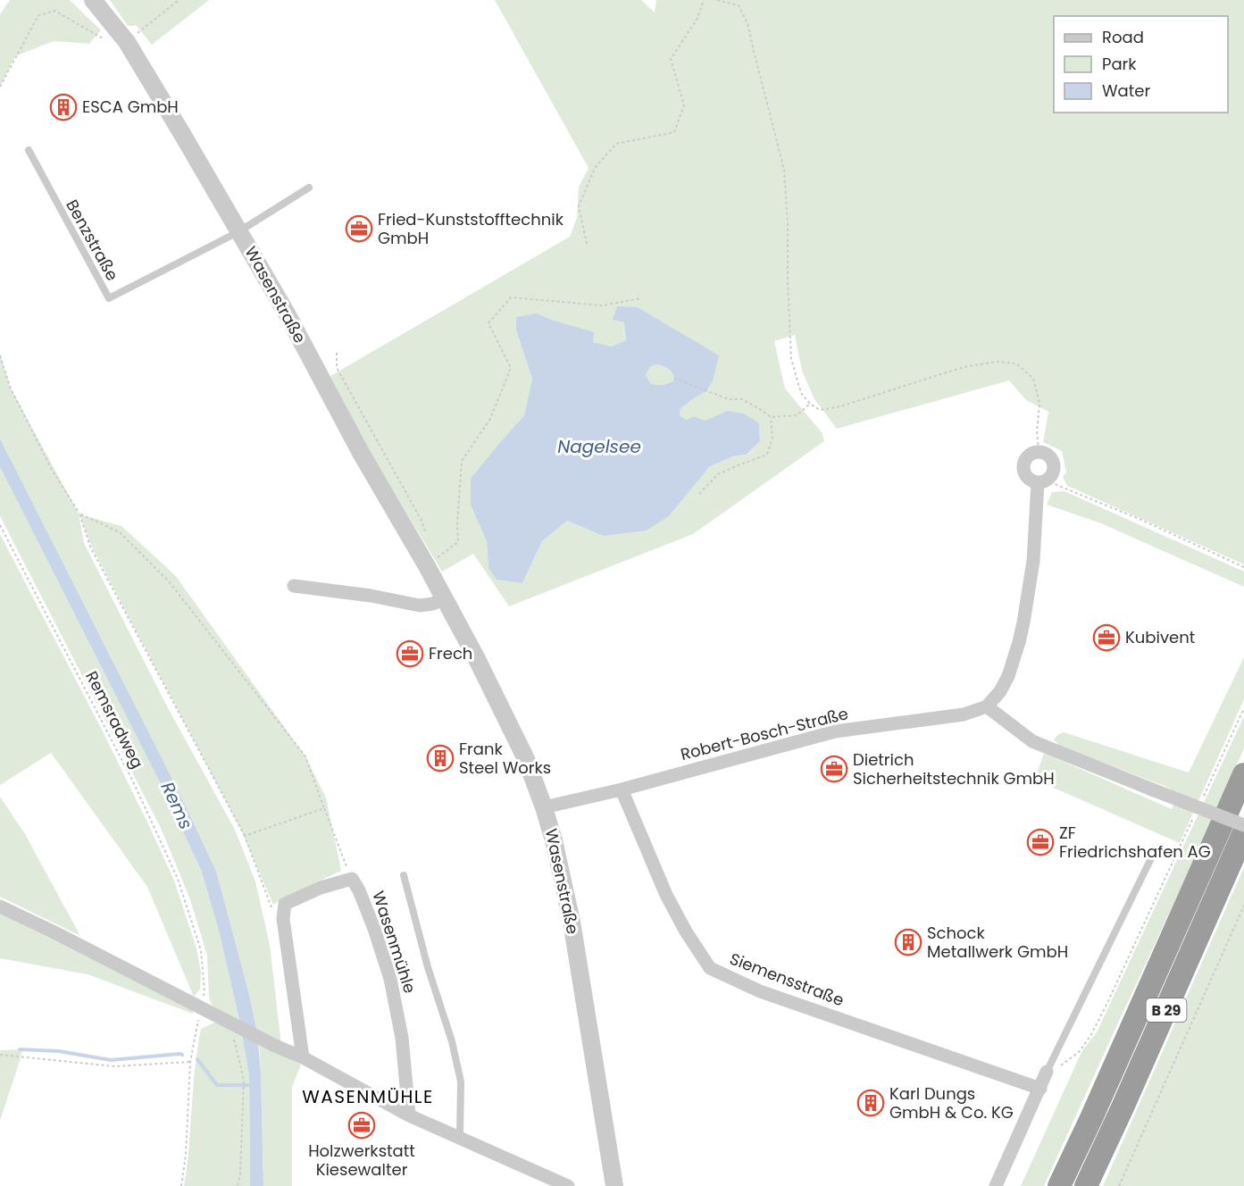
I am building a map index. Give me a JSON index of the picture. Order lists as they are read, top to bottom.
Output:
{
  "streets": {
    "highway": ["B 29"],
    "street": [
      "Wasenstraße",
      "Robert-Bosch-Straße",
      "Wasenmühle",
      "Siemensstraße"
    ],
    "lane": ["Benzstraße"],
    "path": ["Remsradweg"]
  },
  "crossings": [
    ["Benzstraße", "Wasenstraße"],
    ["Wasenstraße", "Robert-Bosch-Straße"],
    ["Robert-Bosch-Straße", "Siemensstraße"]
  ],
  "districts": ["WASENMÜHLE"],
  "water": ["Nagelsee", "Rems"],
  "places": {
    "building": [
      "ESCA GmbH",
      "Frank Steel Works",
      "Schock Metallwerk GmbH",
      "Karl Dungs GmbH & Co. KG"
    ],
    "office": [
      "Fried-Kunststofftechnik GmbH",
      "Kubivent",
      "Frech",
      "Dietrich Sicherheitstechnik GmbH",
      "ZF Friedrichshafen AG",
      "Holzwerkstatt Kiesewalter"
    ]
  },
  "legend": ["Road", "Park", "Water"]
}
